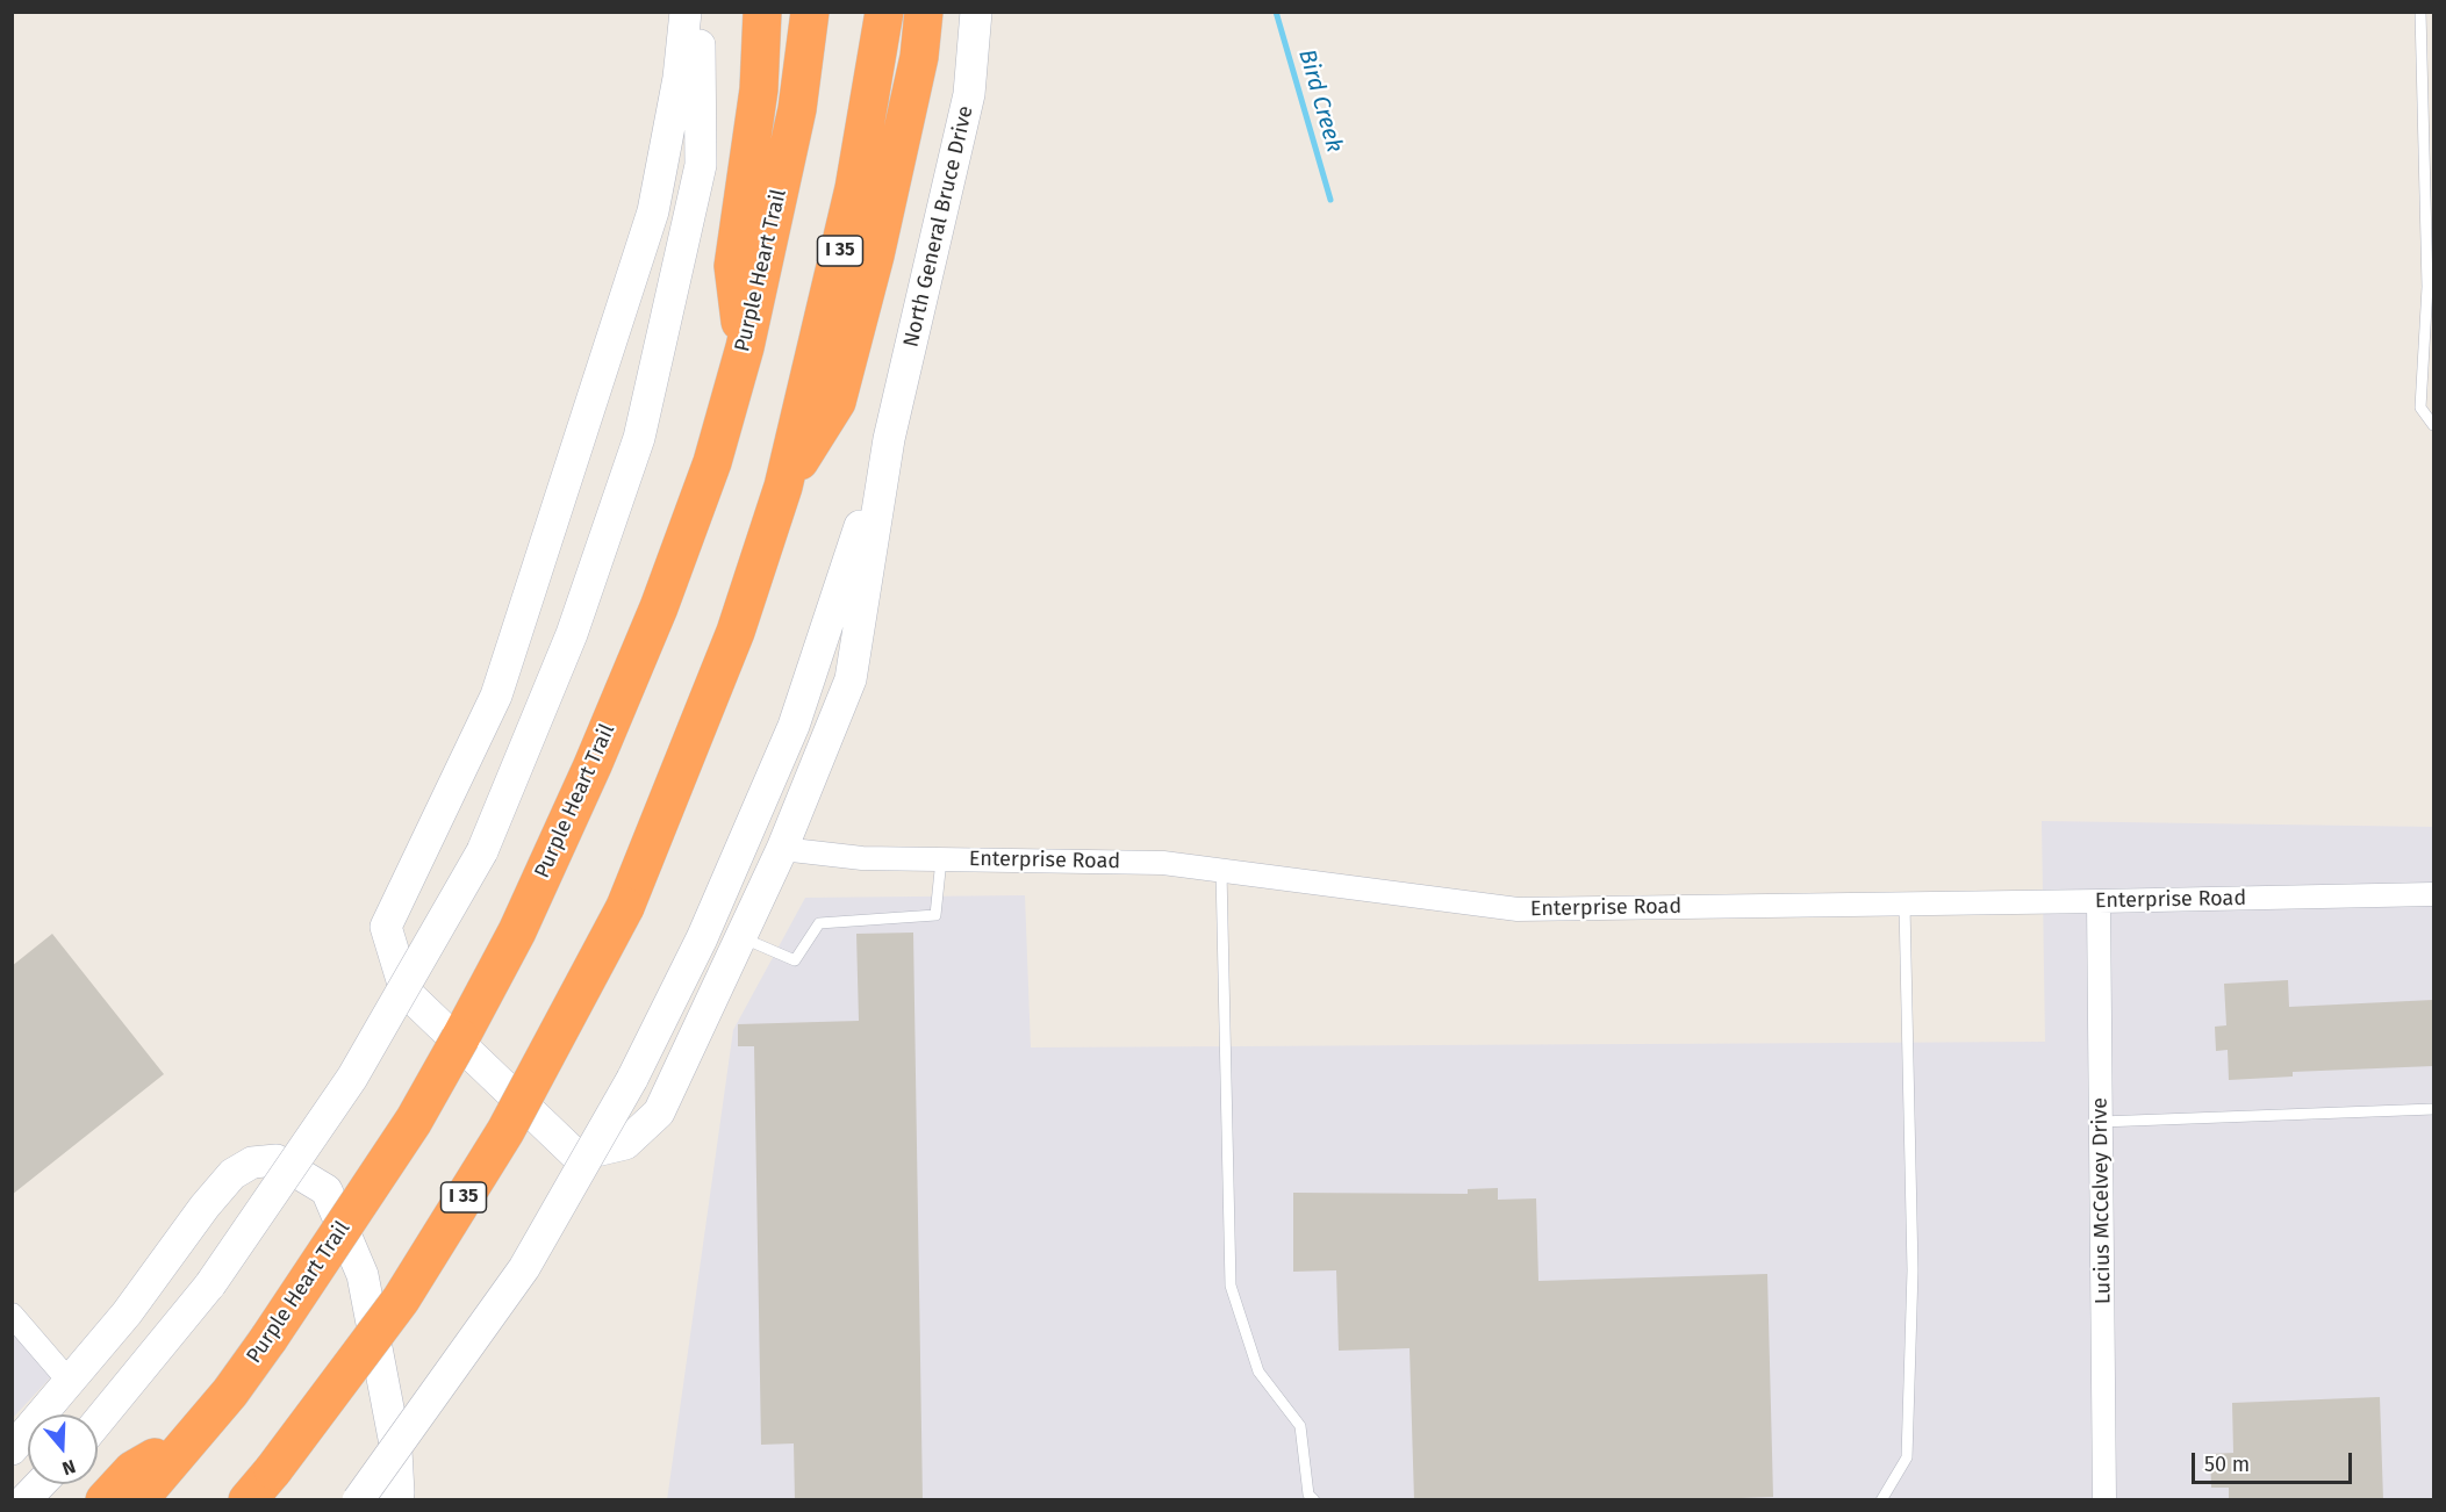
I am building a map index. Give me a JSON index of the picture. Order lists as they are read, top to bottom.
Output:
{
  "streets": {
    "highway": ["I 35", "Purple Heart Trail"],
    "main road": ["North General Bruce Drive"],
    "street": ["Enterprise Road", "Lucius McCelvey Drive"]
  },
  "crossings": [
    ["Enterprise Road", "Lucius McCelvey Drive"]
  ],
  "water": ["Bird Creek"],
  "scale_bar": "50 m",
  "north": "bottom"
}
